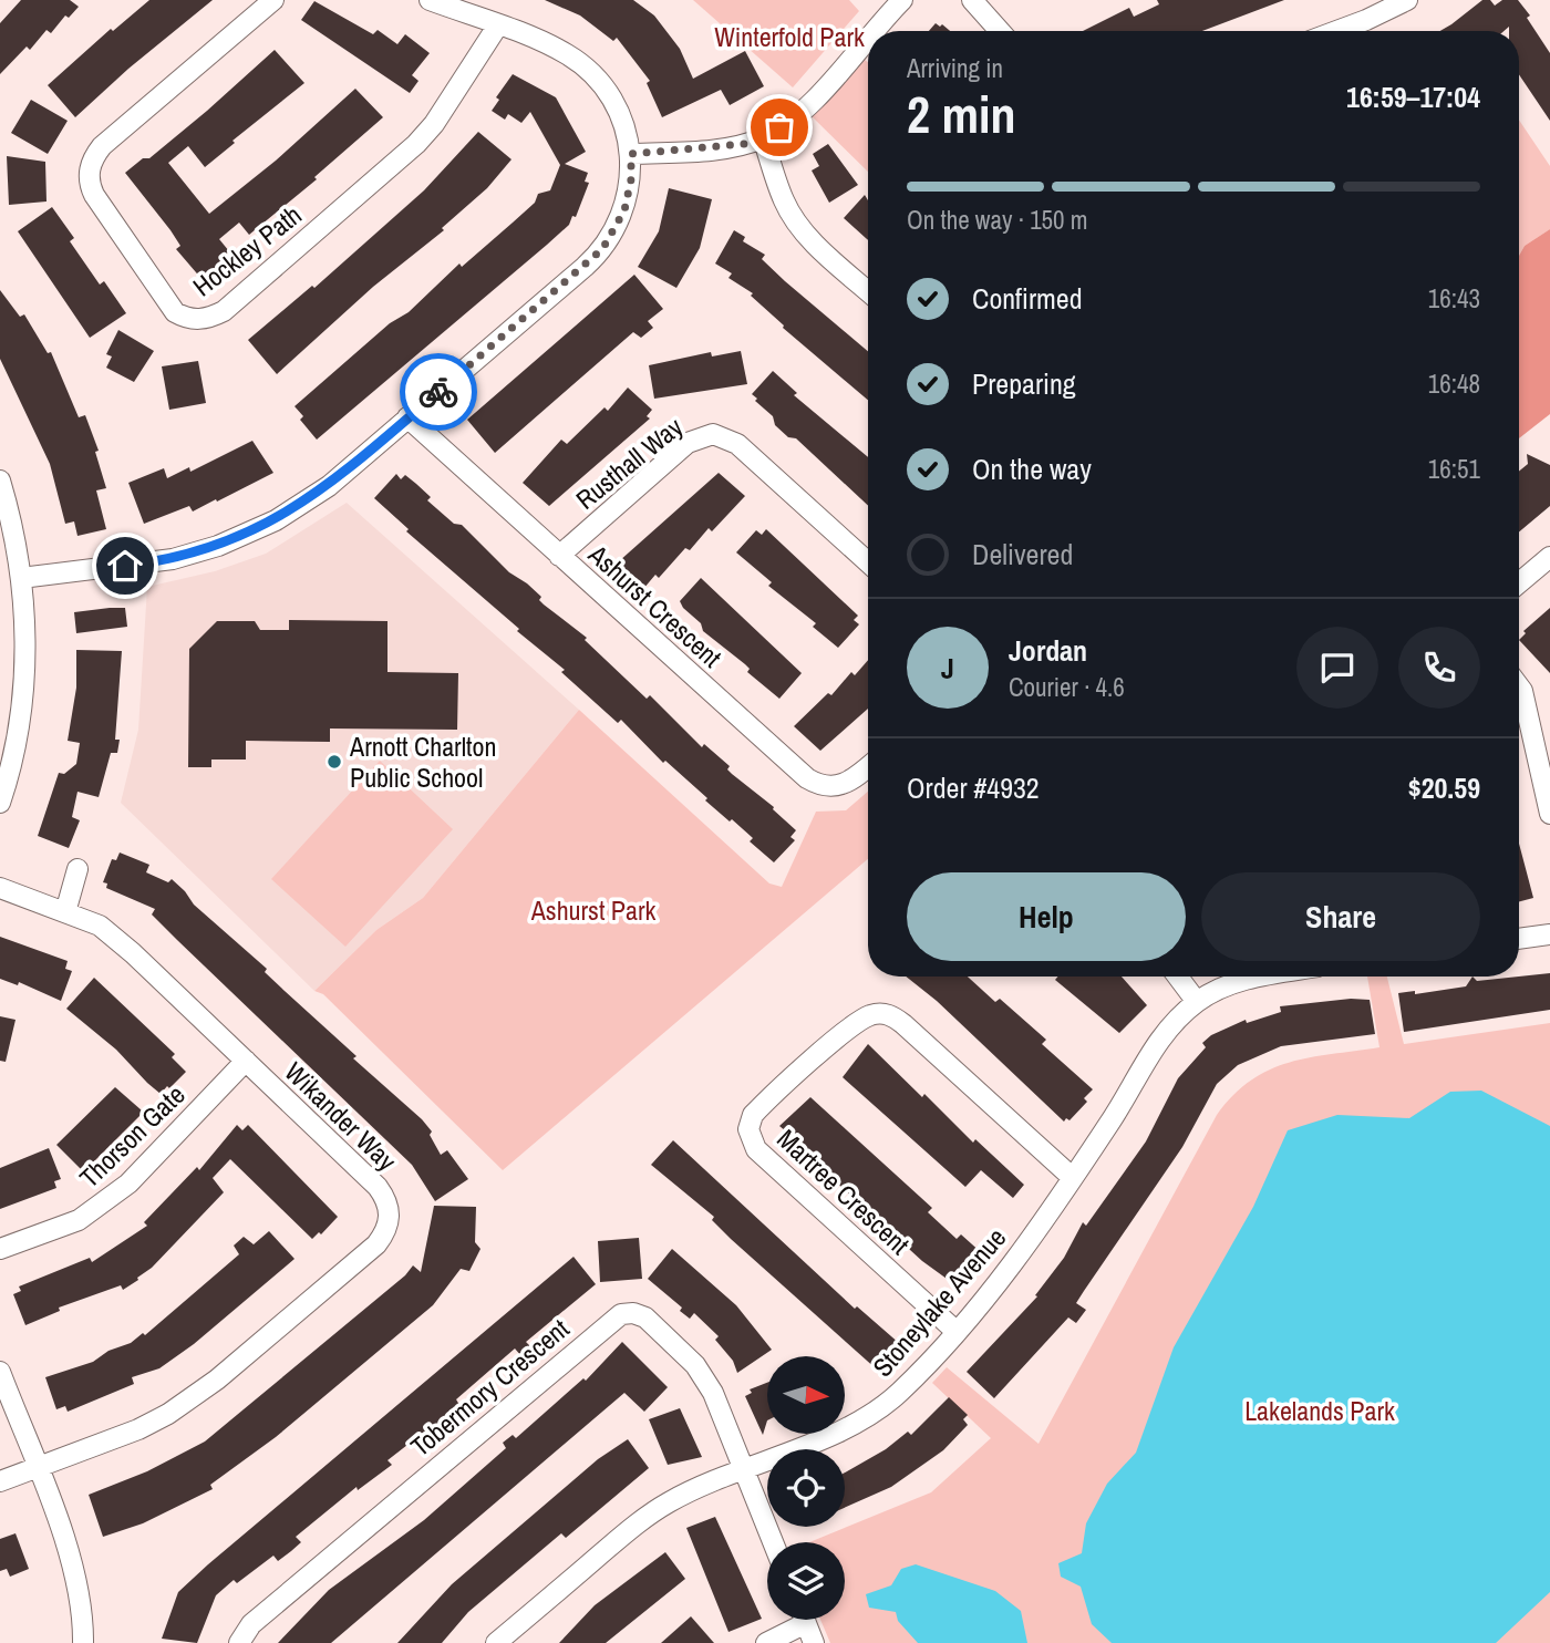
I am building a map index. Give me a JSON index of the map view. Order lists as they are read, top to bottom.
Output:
{
  "streets": {
    "street": [
      "Hockley Path",
      "Rusthall Way",
      "Ashurst Crescent",
      "Wikander Way",
      "Thorson Gate",
      "Martree Crescent",
      "Stoneylake Avenue",
      "Tobermory Crescent"
    ]
  },
  "crossings": [
    ["Rusthall Way", "Ashurst Crescent"],
    ["Wikander Way", "Thorson Gate"],
    ["Martree Crescent", "Stoneylake Avenue"],
    ["Stoneylake Avenue", "Tobermory Crescent"]
  ],
  "parks": ["Winterfold Park", "Ashurst Park", "Lakelands Park"],
  "places": ["Arnott Charlton Public School"],
  "north": "right",
  "page": {
    "heading": ["2 min", "Arriving in", "16:59–17:04"],
    "panel": [
      "Jordan",
      "Courier · 4.6",
      "Order #4932",
      "$20.59"
    ],
    "bar": "On the way · 150 m",
    "list": [
      ["Confirmed", "16:43"],
      ["Preparing", "16:48"],
      ["On the way", "16:51"],
      "Delivered"
    ],
    "round": "J",
    "buttons": ["Help", "Share"]
  }
}
